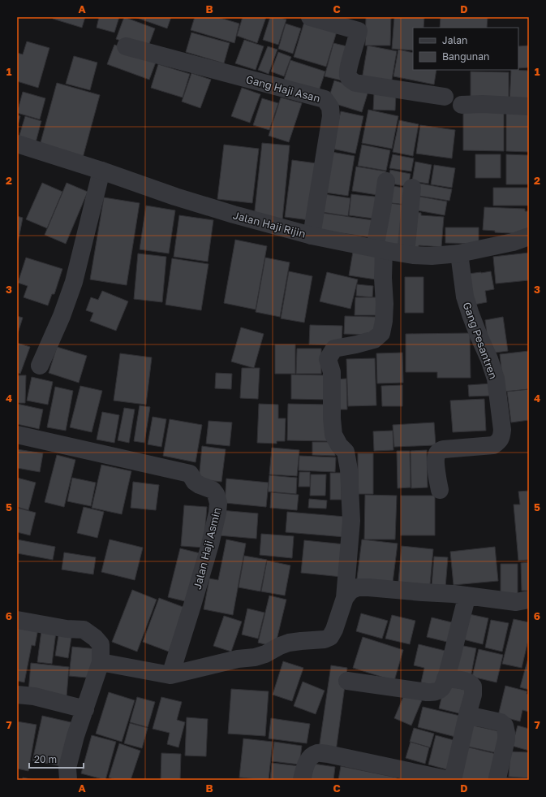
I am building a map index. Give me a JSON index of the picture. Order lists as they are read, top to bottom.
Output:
{
  "streets": {
    "street": [
      "Gang Haji Asan",
      "Jalan Haji Rijin",
      "Gang Pesantren",
      "Jalan Haji Asmin"
    ]
  },
  "crossings": [
    ["Gang Haji Asan", "Jalan Haji Rijin"],
    ["Jalan Haji Rijin", "Gang Pesantren"]
  ],
  "legend": ["Jalan", "Bangunan"],
  "scale_bar": "20 m",
  "grid": {
    "columns": [
      "A",
      "B",
      "C",
      "D"
    ],
    "rows": [
      "1",
      "2",
      "3",
      "4",
      "5",
      "6",
      "7"
    ]
  }
}
